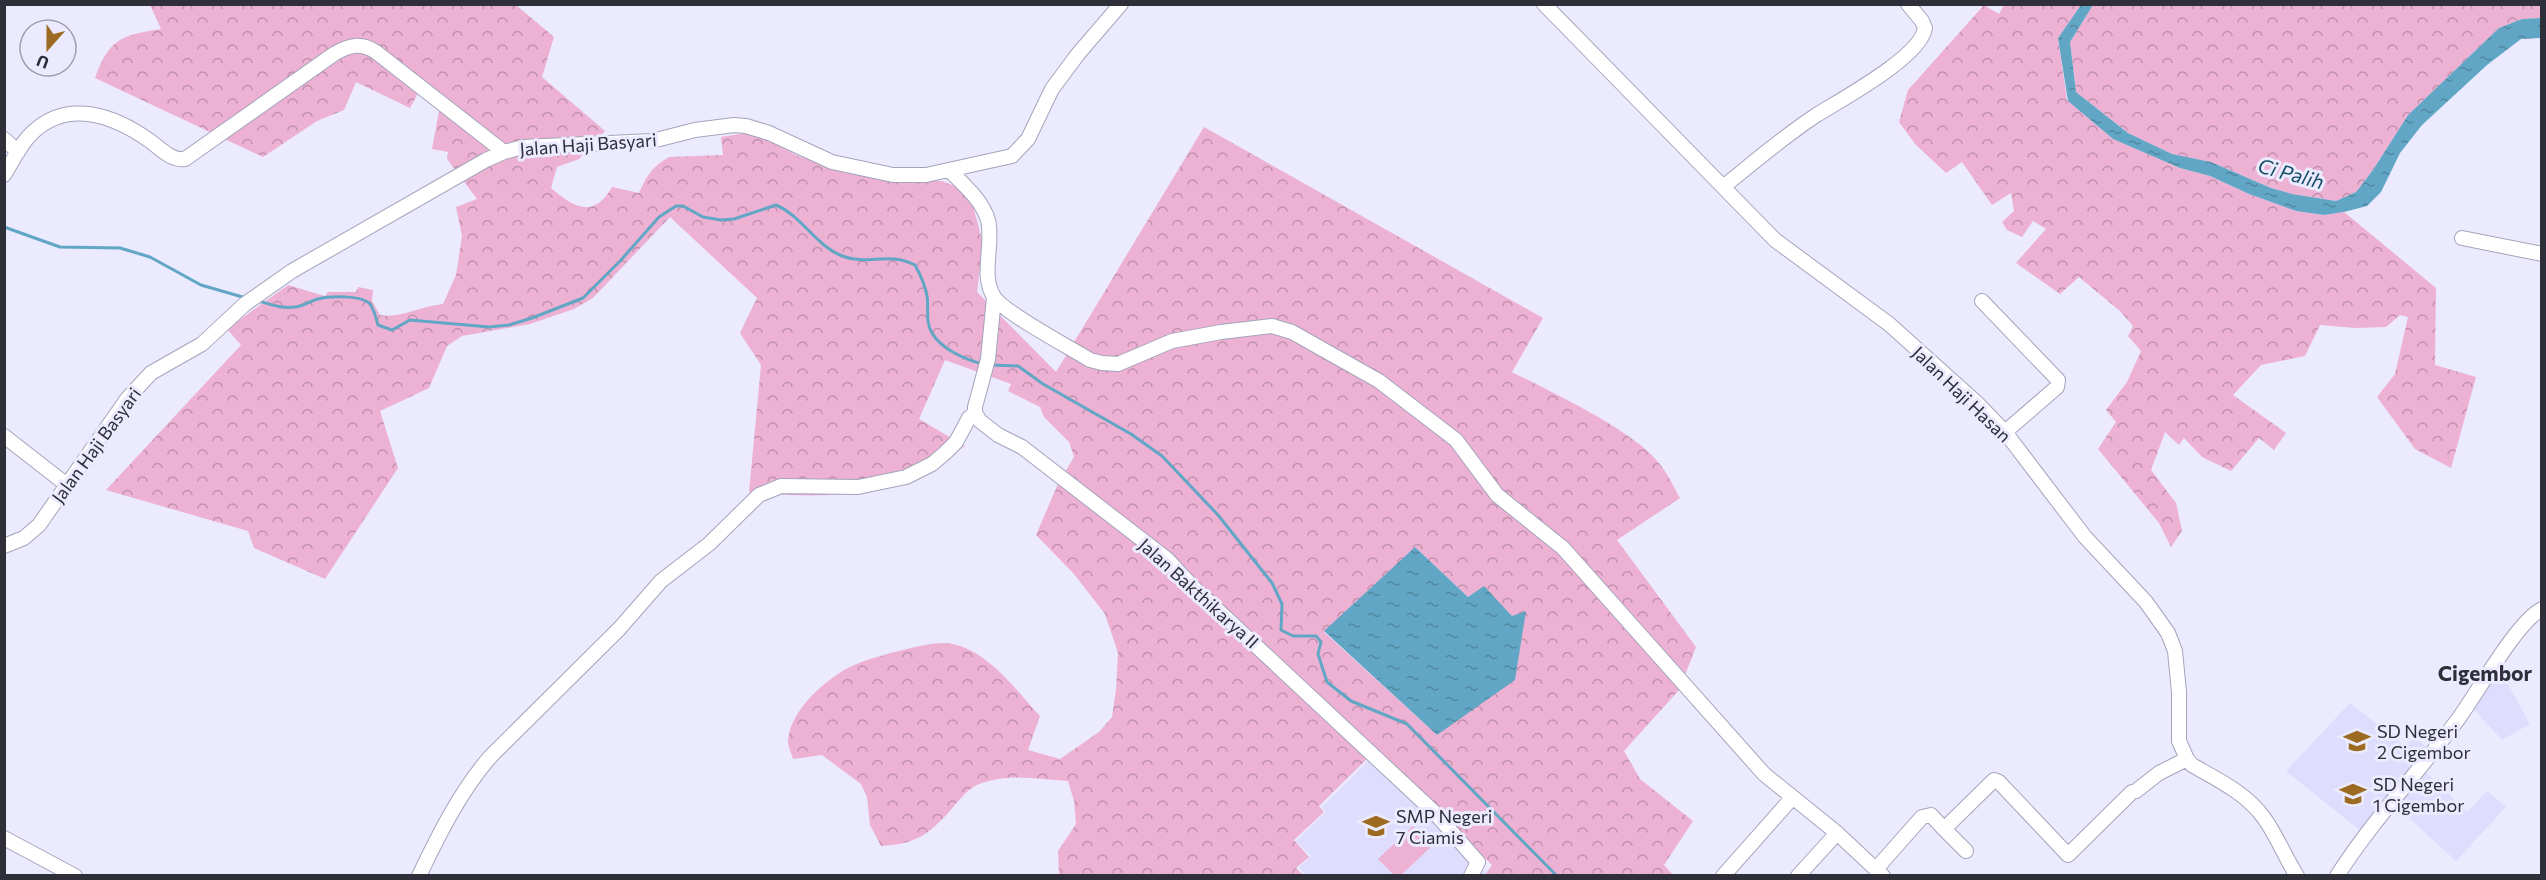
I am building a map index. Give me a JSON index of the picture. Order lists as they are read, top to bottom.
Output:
{
  "streets": {
    "street": ["Jalan Haji Basyari", "Jalan Haji Hasan", "Jalan Bakthikarya II"]
  },
  "districts": ["Cigembor"],
  "water": ["Ci Palih"],
  "places": {
    "school or university": ["SD Negeri 2 Cigembor", "SD Negeri 1 Cigembor", "SMP Negeri 7 Ciamis"]
  },
  "north": "bottom"
}
